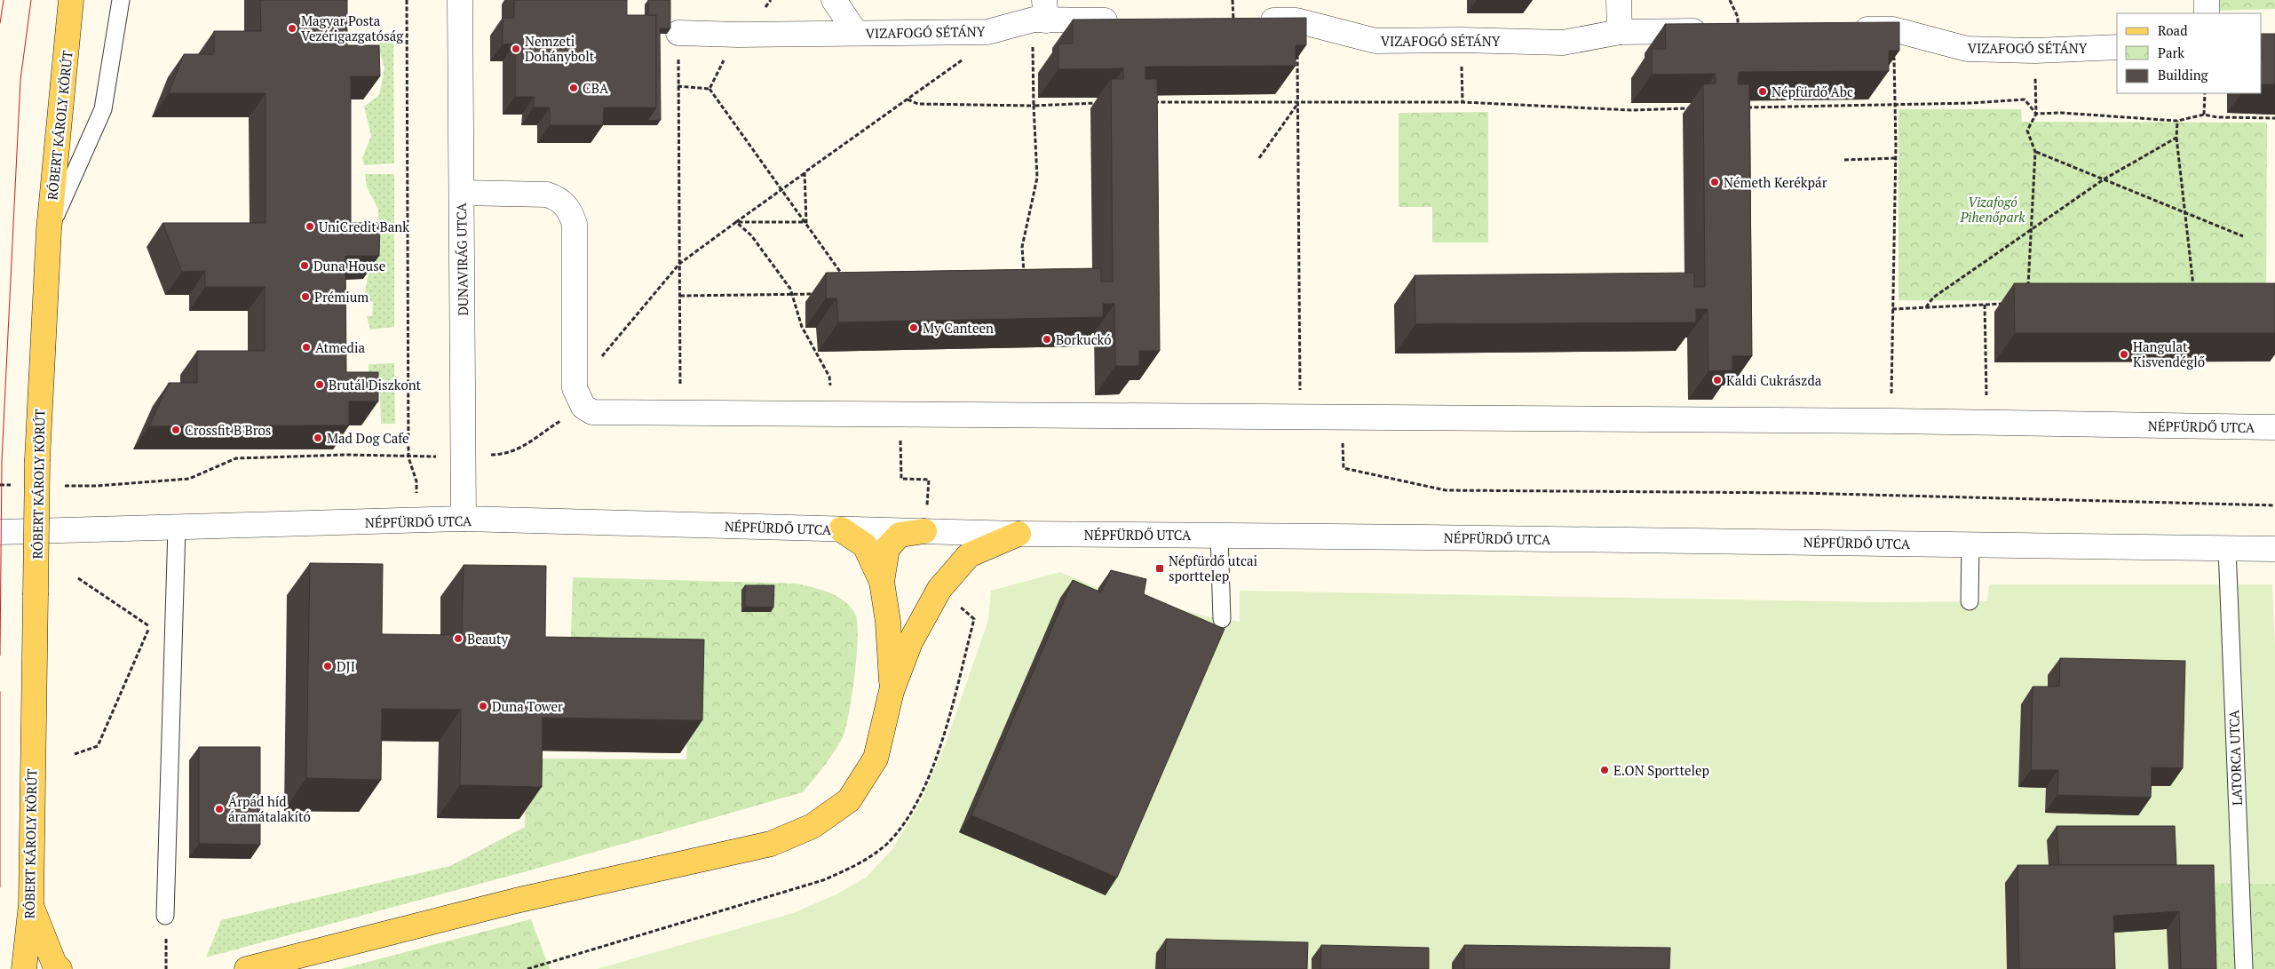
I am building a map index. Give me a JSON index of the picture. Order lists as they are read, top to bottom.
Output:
{
  "streets": {
    "main road": ["RÓBERT KÁROLY KÖRÚT"],
    "street": ["VIZAFOGÓ SÉTÁNY", "DUNAVIRÁG UTCA", "NÉPFÜRDŐ UTCA"],
    "lane": ["LATORCA UTCA"]
  },
  "crossings": [
    ["DUNAVIRÁG UTCA", "NÉPFÜRDŐ UTCA"],
    ["NÉPFÜRDŐ UTCA", "LATORCA UTCA"]
  ],
  "parks": ["Vizafogó Pihenőpark"],
  "places": {
    "other": [
      "Magyar Posta Vezérigazgatóság",
      "Nemzeti Dohánybolt",
      "CBA",
      "Népfürdő Abc",
      "Németh Kerékpár",
      "UniCredit Bank",
      "Duna House",
      "Prémium",
      "My Canteen",
      "Borkuckó",
      "Atmedia",
      "Hangulat Kisvendéglő",
      "Kaldi Cukrászda",
      "Brutál Diszkont",
      "Crossfit B'Bros",
      "Mad Dog Cafe",
      "Beauty",
      "DJI",
      "Duna Tower",
      "E.ON Sporttelep",
      "Árpád híd áramátalakító"
    ],
    "transit": ["Népfürdő utcai sporttelep"]
  },
  "legend": ["Road", "Park", "Building"]
}
